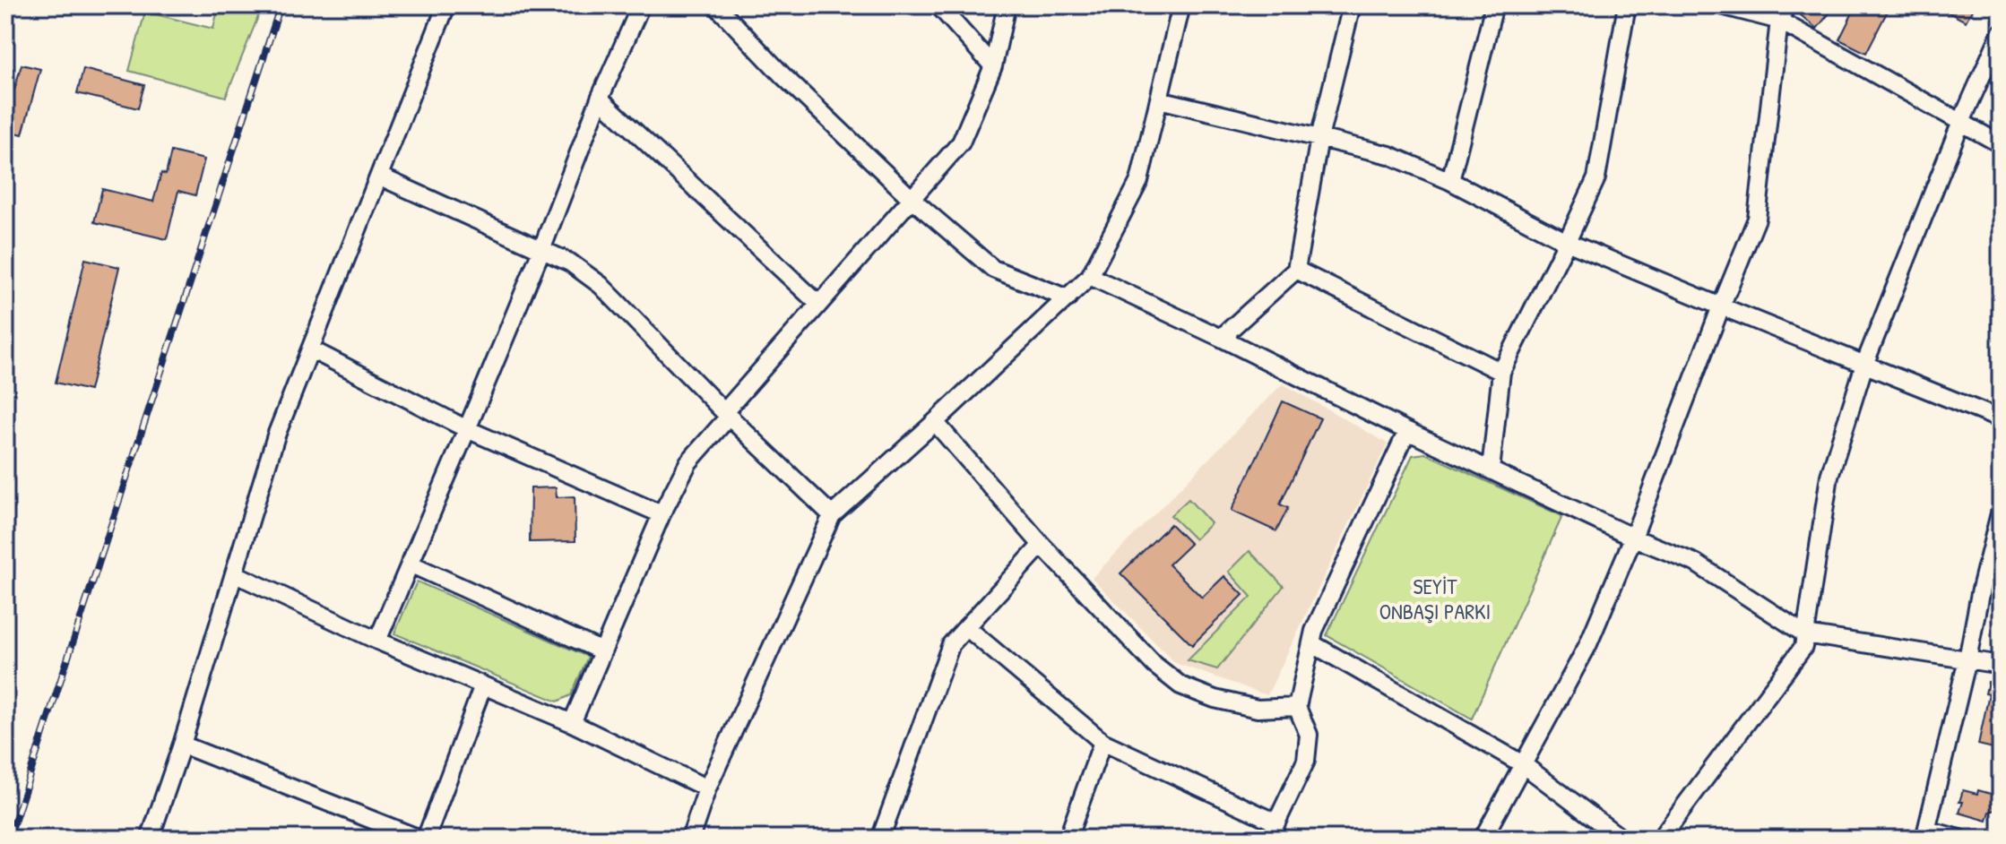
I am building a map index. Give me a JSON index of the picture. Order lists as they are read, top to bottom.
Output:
{
  "parks": ["SEYİT ONBAŞI PARKI"]
}
